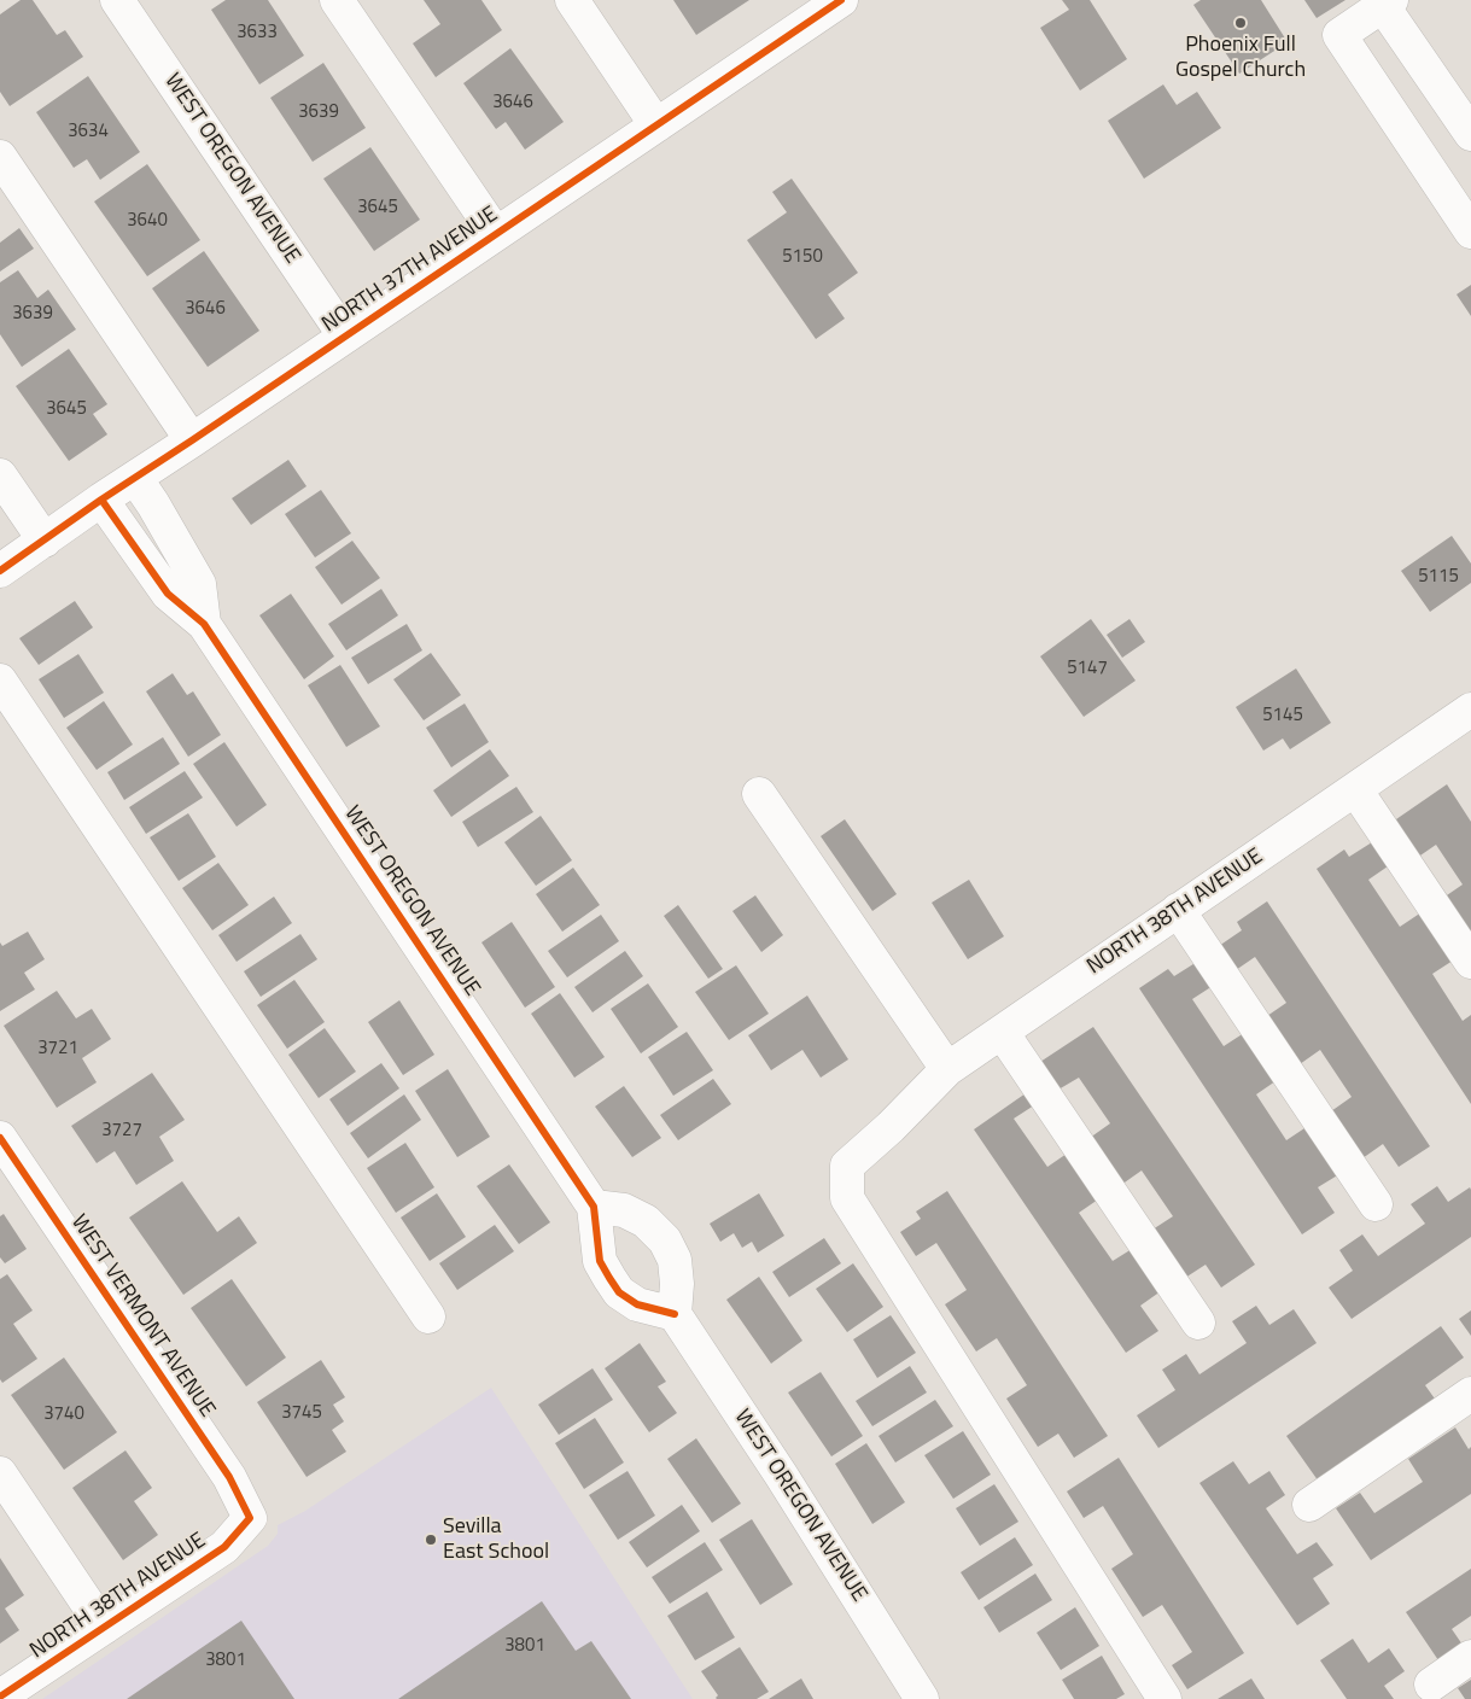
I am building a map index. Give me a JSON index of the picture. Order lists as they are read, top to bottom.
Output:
{
  "streets": {
    "street": [
      "WEST OREGON AVENUE",
      "NORTH 37TH AVENUE",
      "NORTH 38TH AVENUE",
      "WEST VERMONT AVENUE"
    ]
  },
  "crossings": [
    ["WEST OREGON AVENUE", "NORTH 37TH AVENUE"],
    ["NORTH 38TH AVENUE", "WEST VERMONT AVENUE"]
  ],
  "places": ["Phoenix Full Gospel Church", "Sevilla East School"],
  "house_numbers": [
    "3633",
    "3646",
    "3639",
    "3634",
    "3645",
    "3640",
    "5150",
    "3646",
    "3639",
    "3645",
    "5115",
    "5147",
    "5145",
    "3721",
    "3727",
    "3745",
    "3740",
    "3801",
    "3801"
  ]
}
